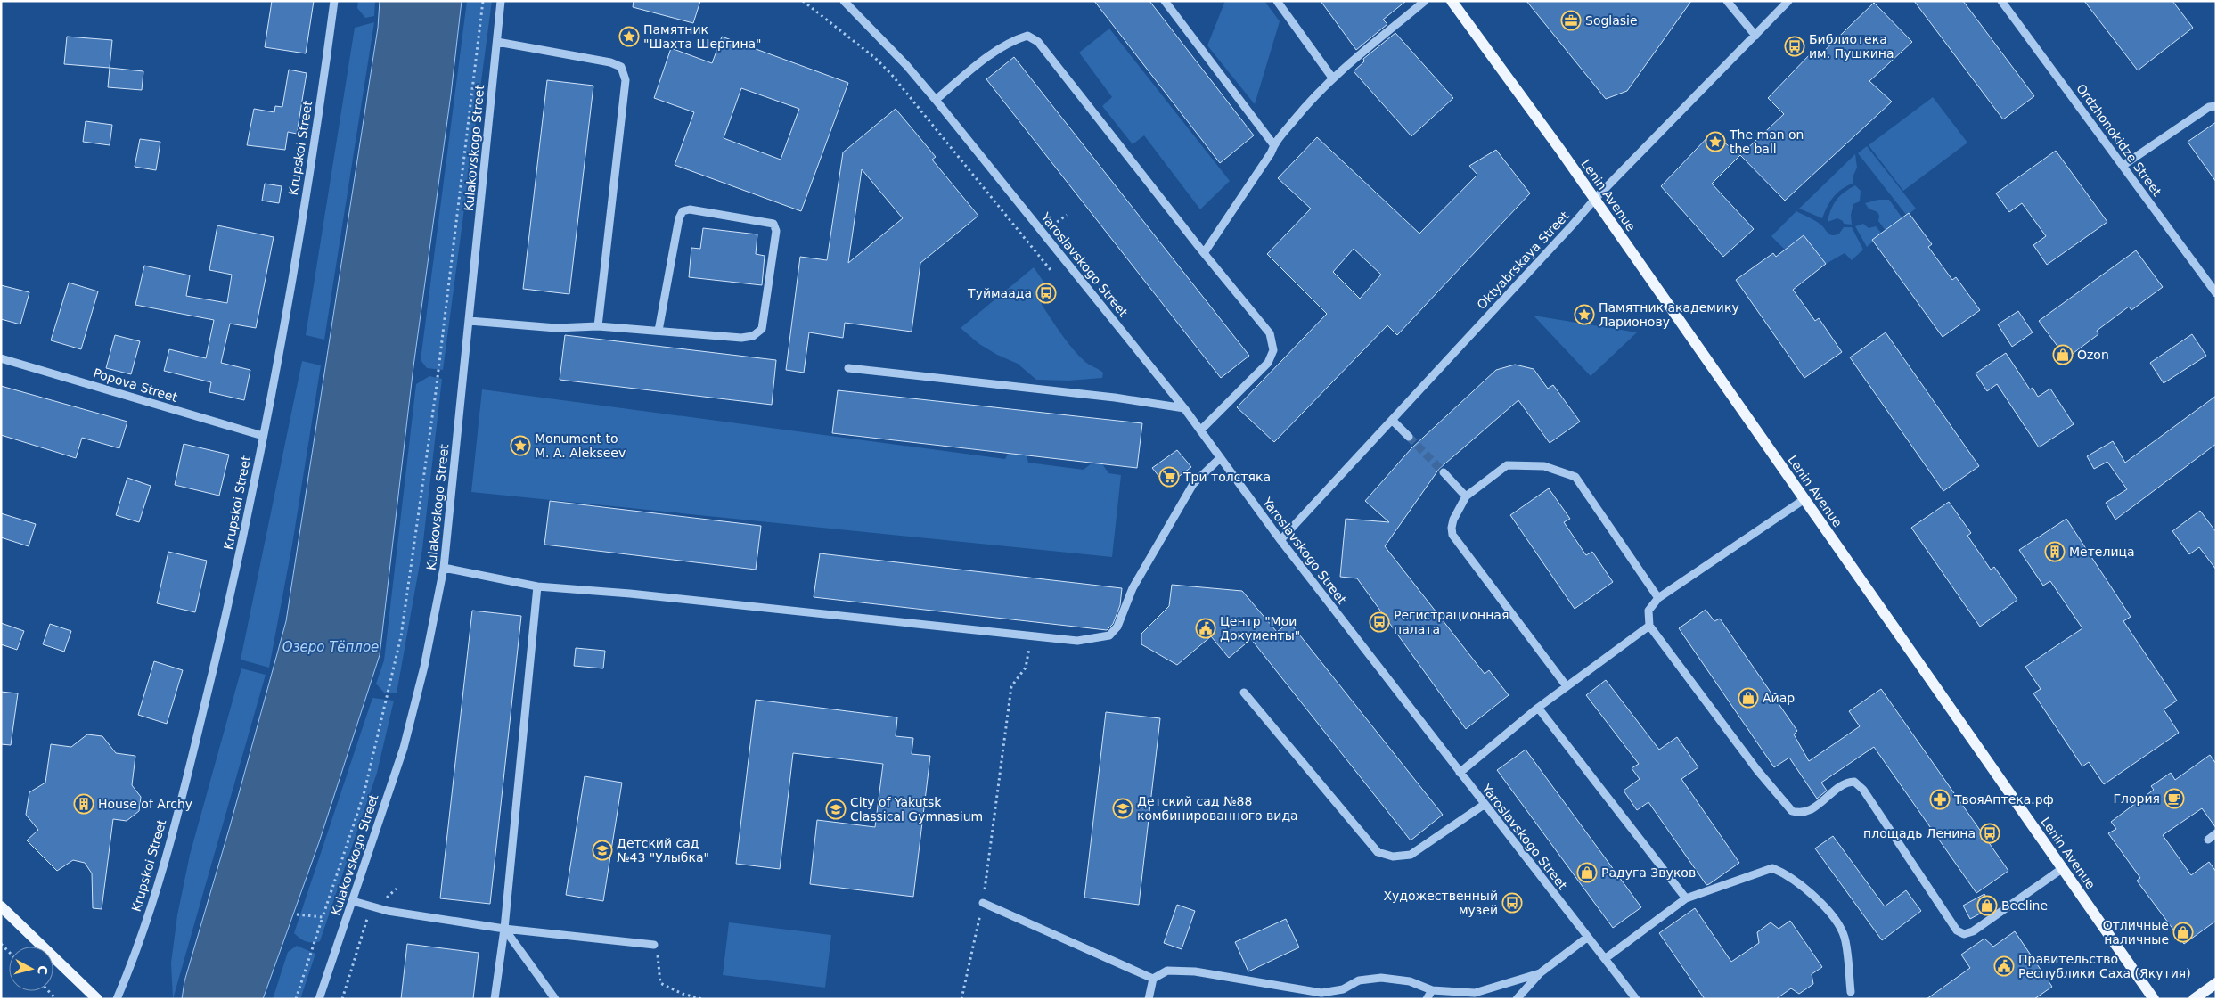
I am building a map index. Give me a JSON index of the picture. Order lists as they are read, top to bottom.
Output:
{
  "streets": {
    "main road": ["Lenin Avenue"],
    "street": [
      "Ordzhonokidze Street",
      "Krupskoi Street",
      "Kulakovskogo Street",
      "Oktyabrskaya Street",
      "Yaroslavskogo Street",
      "Popova Street"
    ]
  },
  "crossings": [
    ["Krupskoi Street", "Popova Street"],
    ["Lenin Avenue", "Oktyabrskaya Street"],
    ["Oktyabrskaya Street", "Yaroslavskogo Street"]
  ],
  "water": ["Озеро Тёплое"],
  "places": {
    "office": ["Soglasie"],
    "place": [
      "Памятник \"Шахта Шергина\"",
      "The man on the ball",
      "Памятник академику Ларионову",
      "Monument to M. A. Alekseev"
    ],
    "bus stop": [
      "Библиотека им. Пушкина",
      "Туймаада",
      "Регистрационная палата",
      "площадь Ленина",
      "Художественный музей"
    ],
    "shop": [
      "Ozon",
      "Айар",
      "Радуга Звуков",
      "Beeline",
      "Отличные наличные"
    ],
    "supermarket": ["Три толстяка"],
    "building": ["Метелица", "House of Archy"],
    "public building": ["Центр \"Мои Документы\"", "Правительство Республики Саха (Якутия)"],
    "cafe": ["Глория"],
    "pharmacy": ["ТвояАптека.рф"],
    "school or university": ["Детский сад №88 комбинированного вида", "City of Yakutsk Classical Gymnasium", "Детский сад №43 \"Улыбка\""]
  },
  "north": "right"
}
